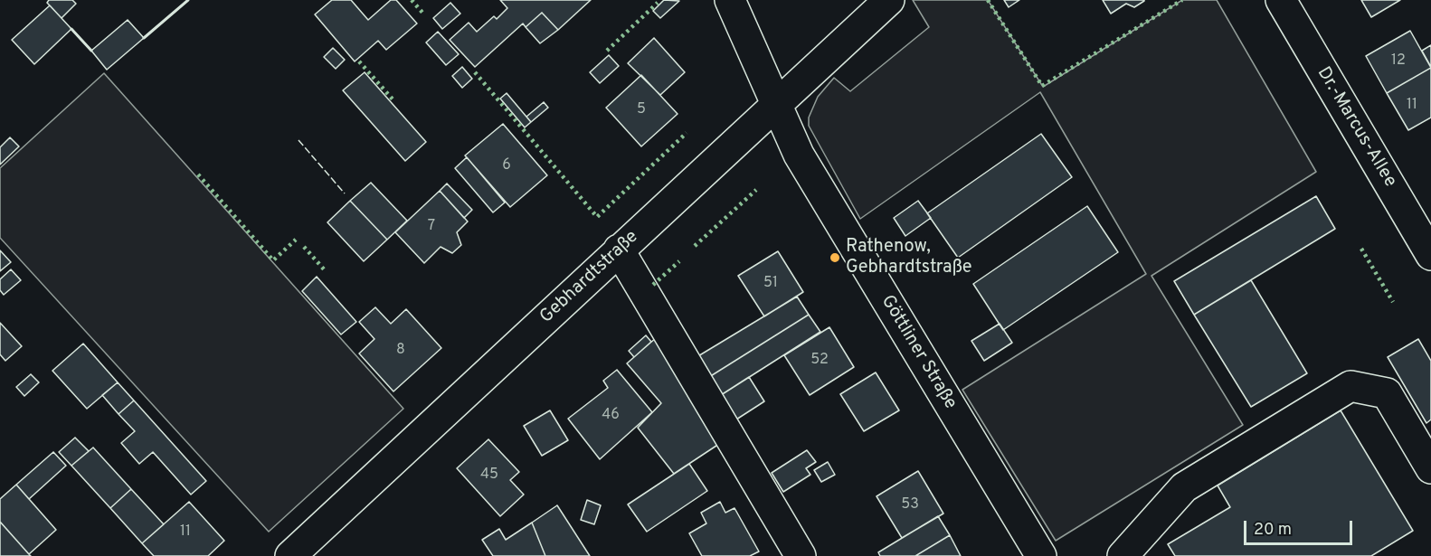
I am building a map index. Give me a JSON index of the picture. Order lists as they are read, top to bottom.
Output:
{
  "streets": {
    "street": ["Dr.-Marcus-Allee", "Gebhardtstraße", "Göttliner Straße"]
  },
  "crossings": [
    ["Gebhardtstraße", "Göttliner Straße"]
  ],
  "places": ["Rathenow, Gebhardtstraße"],
  "house_numbers": [
    "12",
    "11",
    "5",
    "6",
    "7",
    "51",
    "8",
    "52",
    "46",
    "45",
    "53",
    "11"
  ],
  "scale_bar": "20 m"
}
